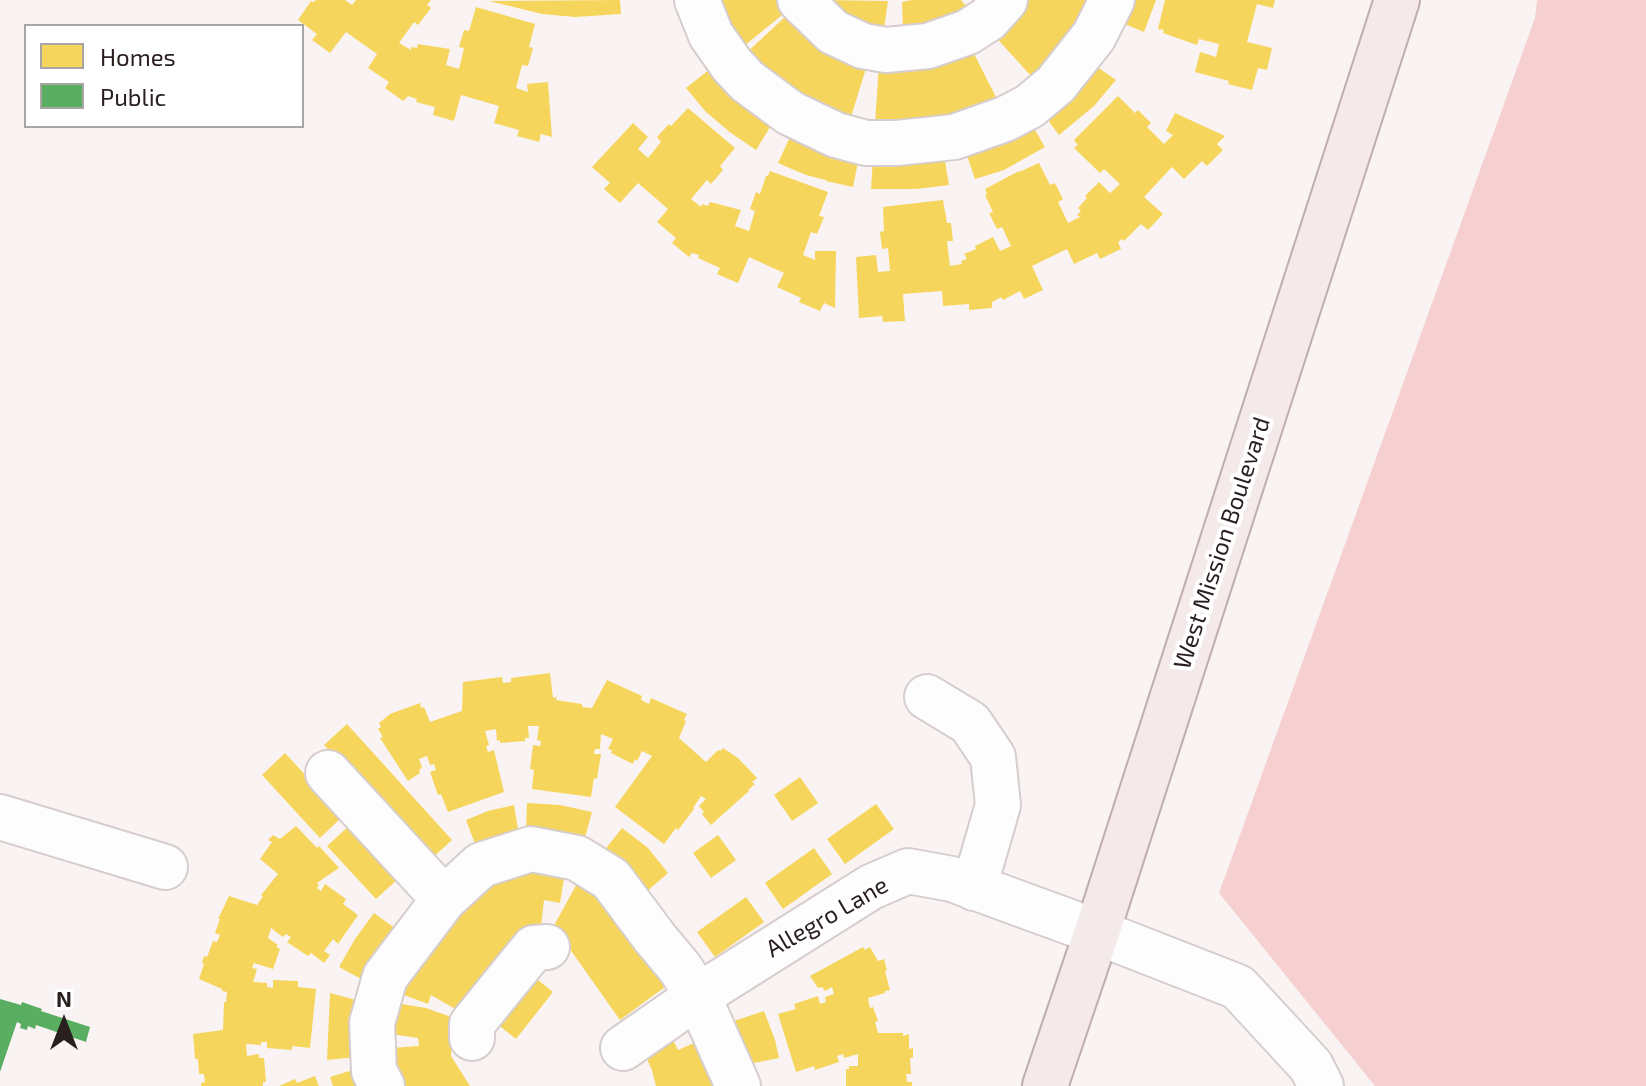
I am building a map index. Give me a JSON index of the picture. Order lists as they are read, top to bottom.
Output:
{
  "streets": {
    "main road": ["West Mission Boulevard"],
    "street": ["Allegro Lane"]
  },
  "crossings": [
    ["West Mission Boulevard", "Allegro Lane"]
  ],
  "legend": ["Homes", "Public"],
  "north": "top"
}
